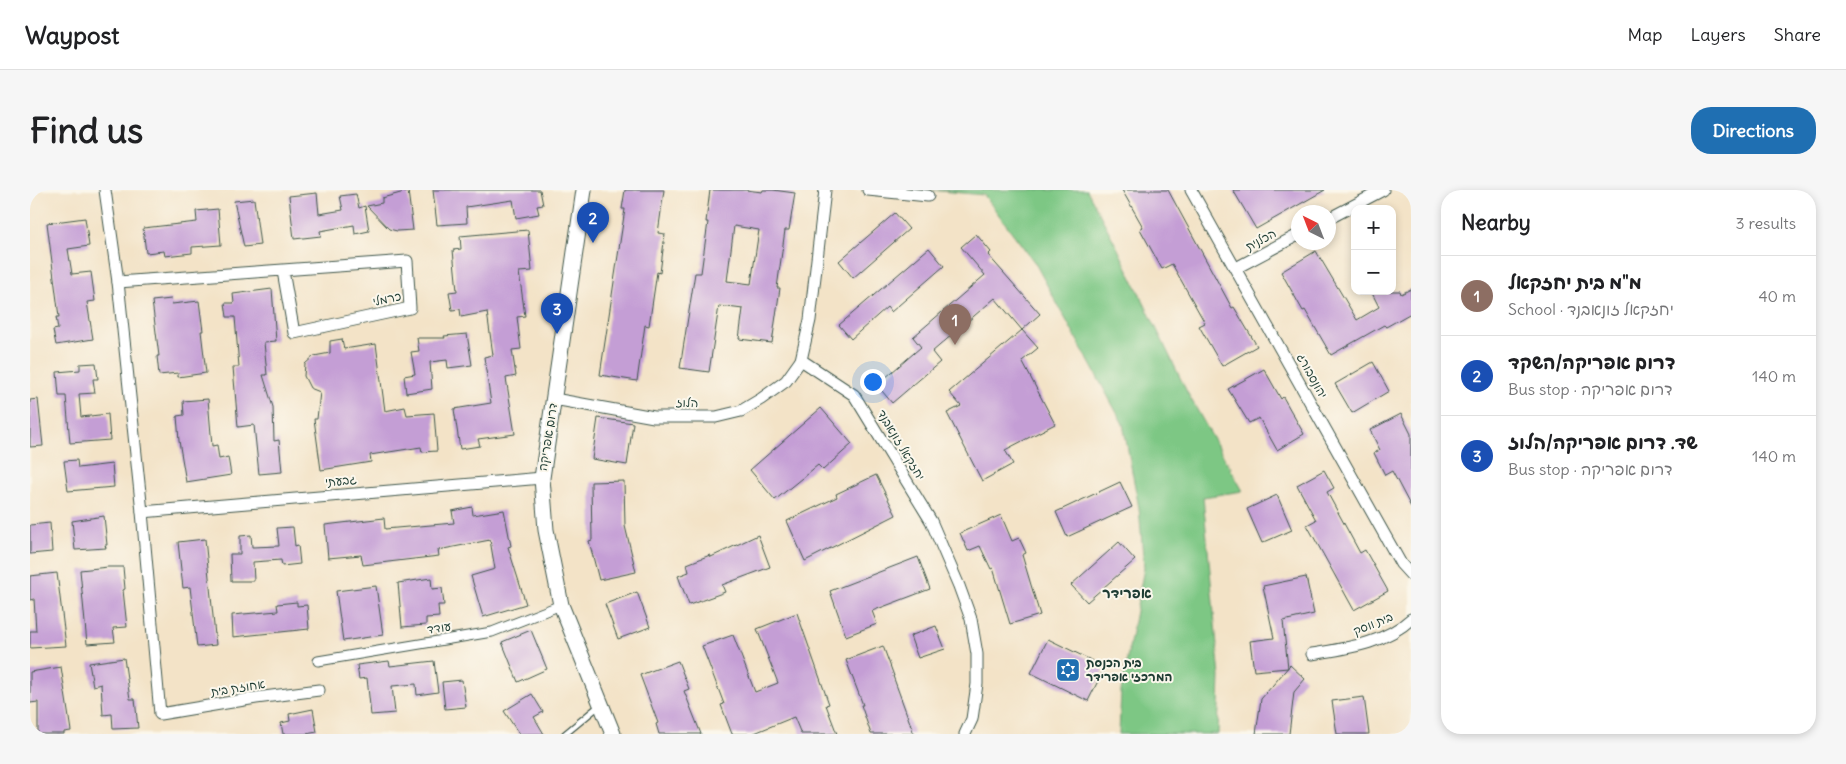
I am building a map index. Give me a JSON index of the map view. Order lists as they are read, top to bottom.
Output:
{
  "streets": {
    "street": [
      "הכלנית",
      "כרמלי",
      "יהונסבורג",
      "הלוז",
      "דרום אפריקה",
      "יחזקאל זונאבנד",
      "גבעתי",
      "בית ווסק",
      "עודד",
      "אחוזת בית"
    ]
  },
  "crossings": [
    ["הכלנית", "יהונסבורג"],
    ["הלוז", "דרום אפריקה"],
    ["הלוז", "יחזקאל זונאבנד"],
    ["דרום אפריקה", "גבעתי"],
    ["דרום אפריקה", "עודד"],
    ["גבעתי", "אחוזת בית"]
  ],
  "districts": ["אפרידר"],
  "places": {
    "synagogue": ["בית הכנסת המרכזי אפרידר"]
  },
  "north": "top left",
  "page": {
    "header": "Waypost",
    "nav": ["Map", "Layers", "Share"],
    "buttons": "Directions",
    "title": "Find us",
    "heading": ["Nearby", "3 results"],
    "pins": ["2", "3", "1"],
    "map_buttons": ["+", "−"],
    "list": [
      {
        "mark": "1",
        "name": "מ\"מ בית יחזקאל",
        "note": "School · יחזקאל זונאבנד",
        "value": "40 m"
      },
      {
        "mark": "2",
        "name": "דרום אפריקה/השקד",
        "note": "Bus stop · דרום אפריקה",
        "value": "140 m"
      },
      {
        "mark": "3",
        "name": "שד. דרום אפריקה/הלוז",
        "note": "Bus stop · דרום אפריקה",
        "value": "140 m"
      }
    ]
  }
}
